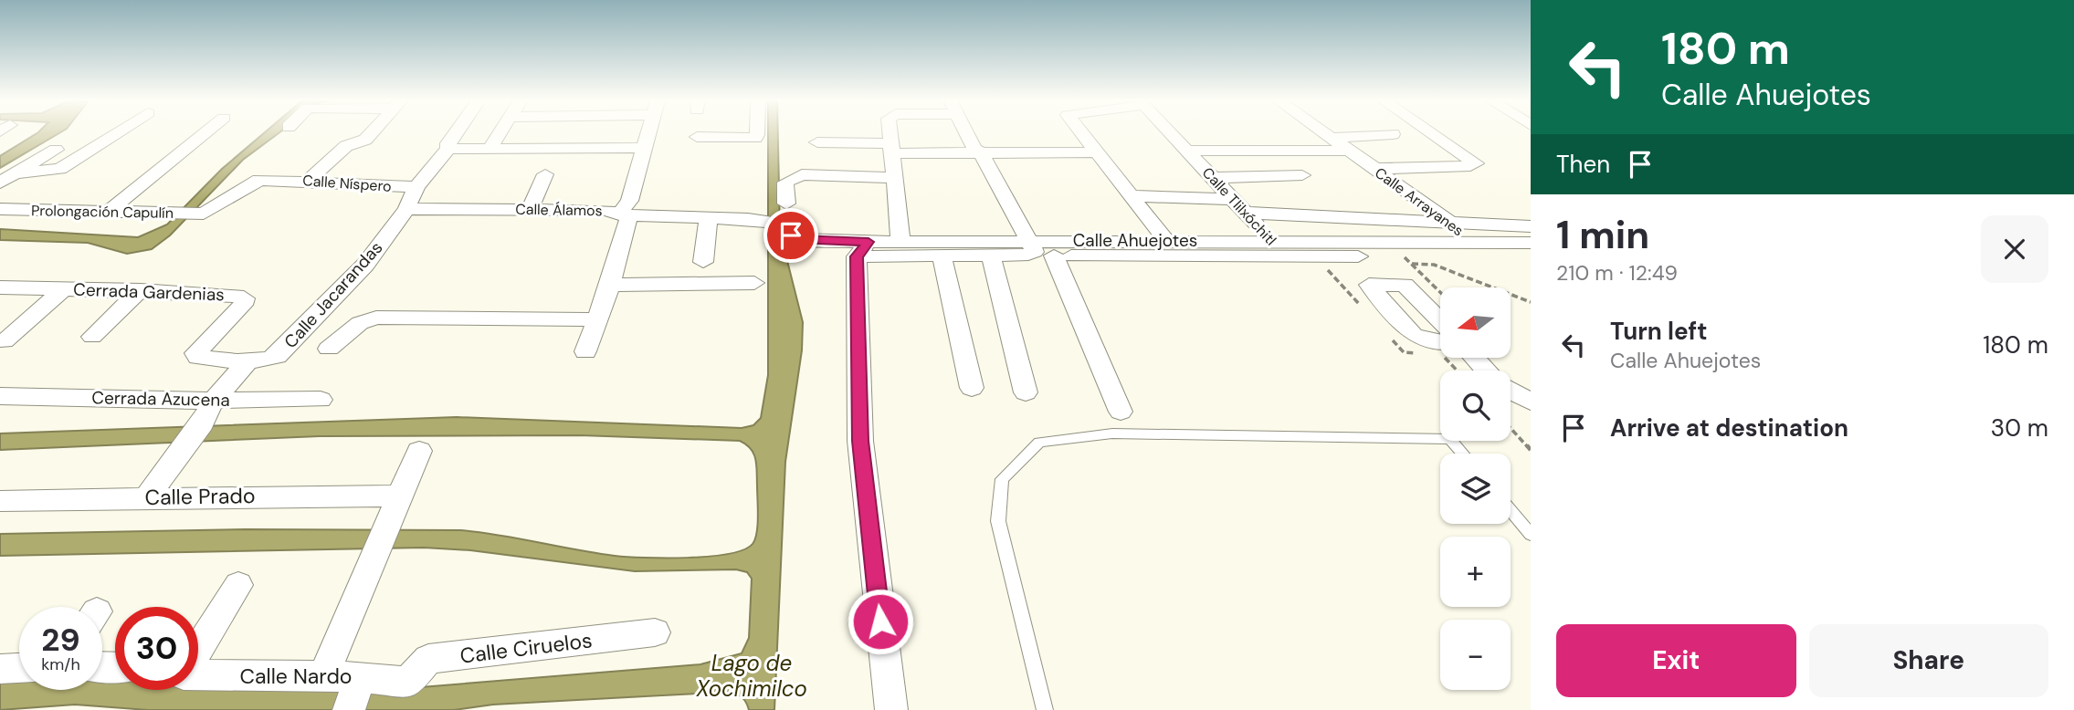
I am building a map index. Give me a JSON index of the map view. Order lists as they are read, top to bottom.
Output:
{
  "streets": {
    "street": [
      "Calle Níspero",
      "Calle Arrayanes",
      "Calle Tlilxóchitl",
      "Calle Álamos",
      "Prolongación Capulín",
      "Calle Ahuejotes",
      "Cerrada Gardenias",
      "Calle Jacarandas",
      "Cerrada Azucena",
      "Calle Prado",
      "Calle Ciruelos",
      "Calle Nardo"
    ]
  },
  "crossings": [
    ["Calle Níspero", "Prolongación Capulín"],
    ["Calle Níspero", "Calle Jacarandas"],
    ["Calle Arrayanes", "Calle Ahuejotes"],
    ["Calle Tlilxóchitl", "Calle Ahuejotes"],
    ["Calle Álamos", "Calle Ahuejotes"],
    ["Calle Álamos", "Calle Jacarandas"],
    ["Cerrada Gardenias", "Calle Jacarandas"],
    ["Calle Ciruelos", "Calle Nardo"]
  ],
  "water": ["Lago de Xochimilco"],
  "north": "left",
  "page": {
    "turn": ["180 m", "Calle Ahuejotes"],
    "then": "Then",
    "heading": ["1 min", "210 m · 12:49"],
    "map_buttons": ["+", "−"],
    "list": [
      {
        "name": "Turn left",
        "note": "Calle Ahuejotes",
        "value": "180 m"
      },
      {
        "name": "Arrive at destination",
        "value": "30 m"
      }
    ],
    "speed": "29 km/h",
    "limit": "30",
    "buttons": ["Exit", "Share"]
  }
}
